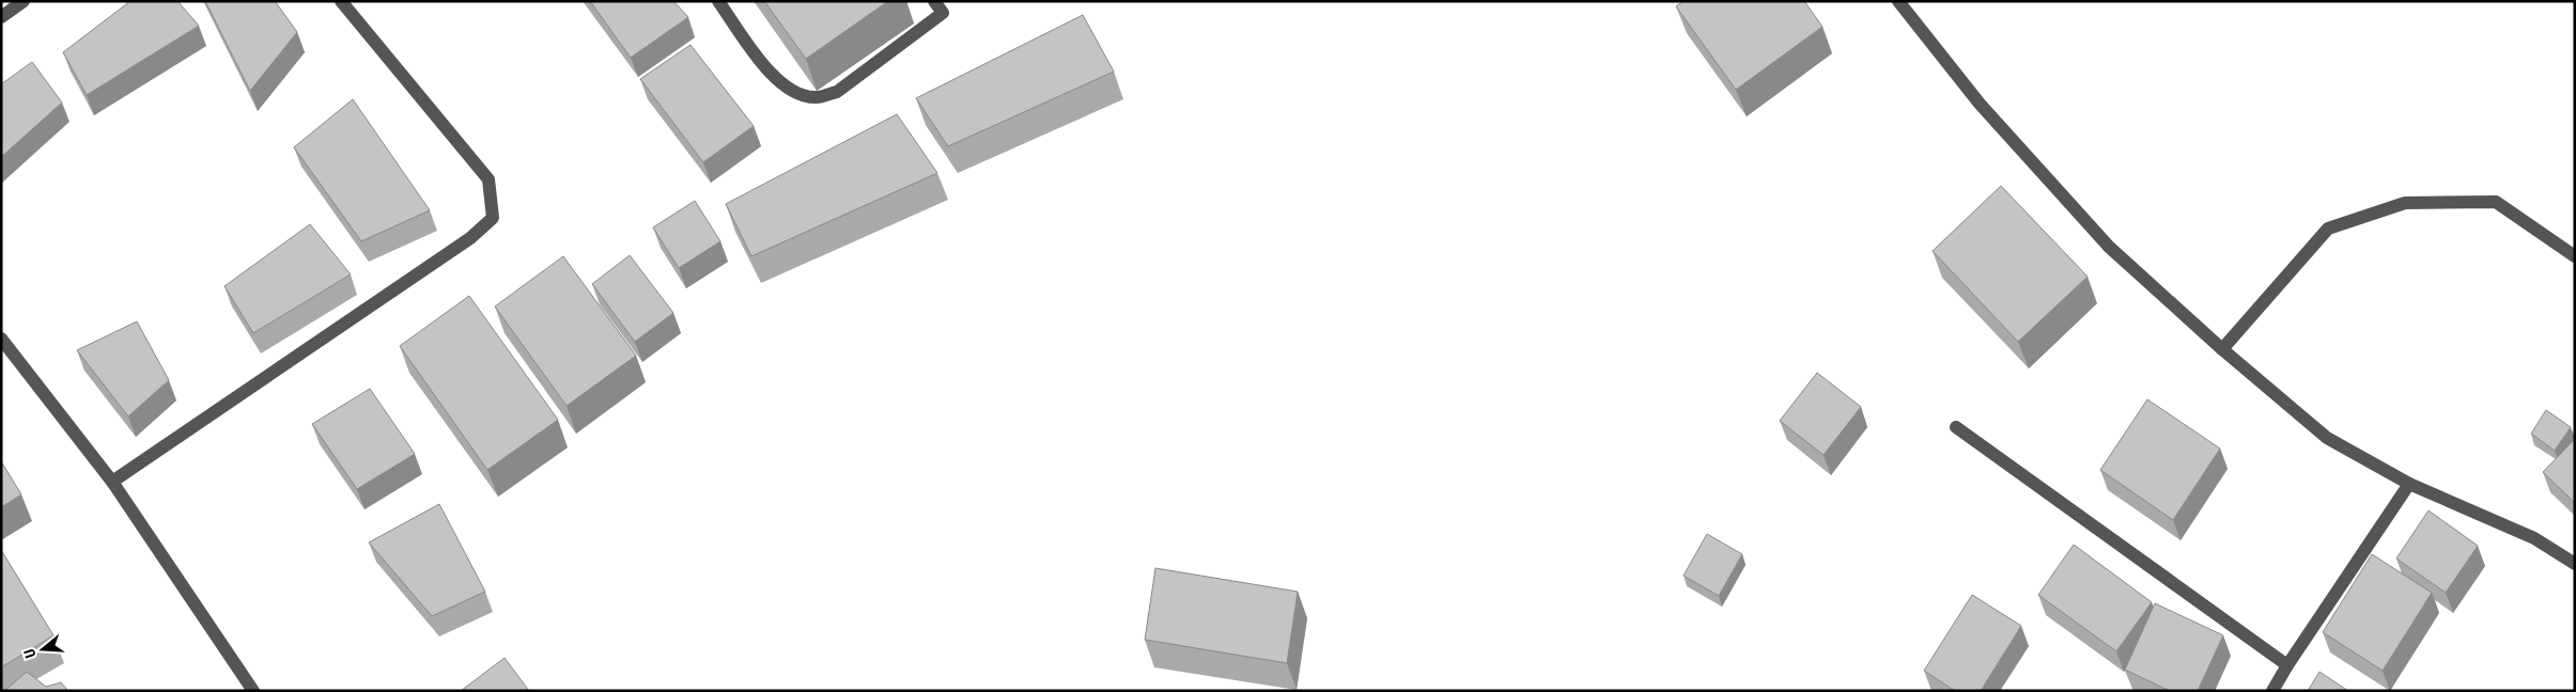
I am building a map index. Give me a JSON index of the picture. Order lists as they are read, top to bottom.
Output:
{
  "north": "left"
}
